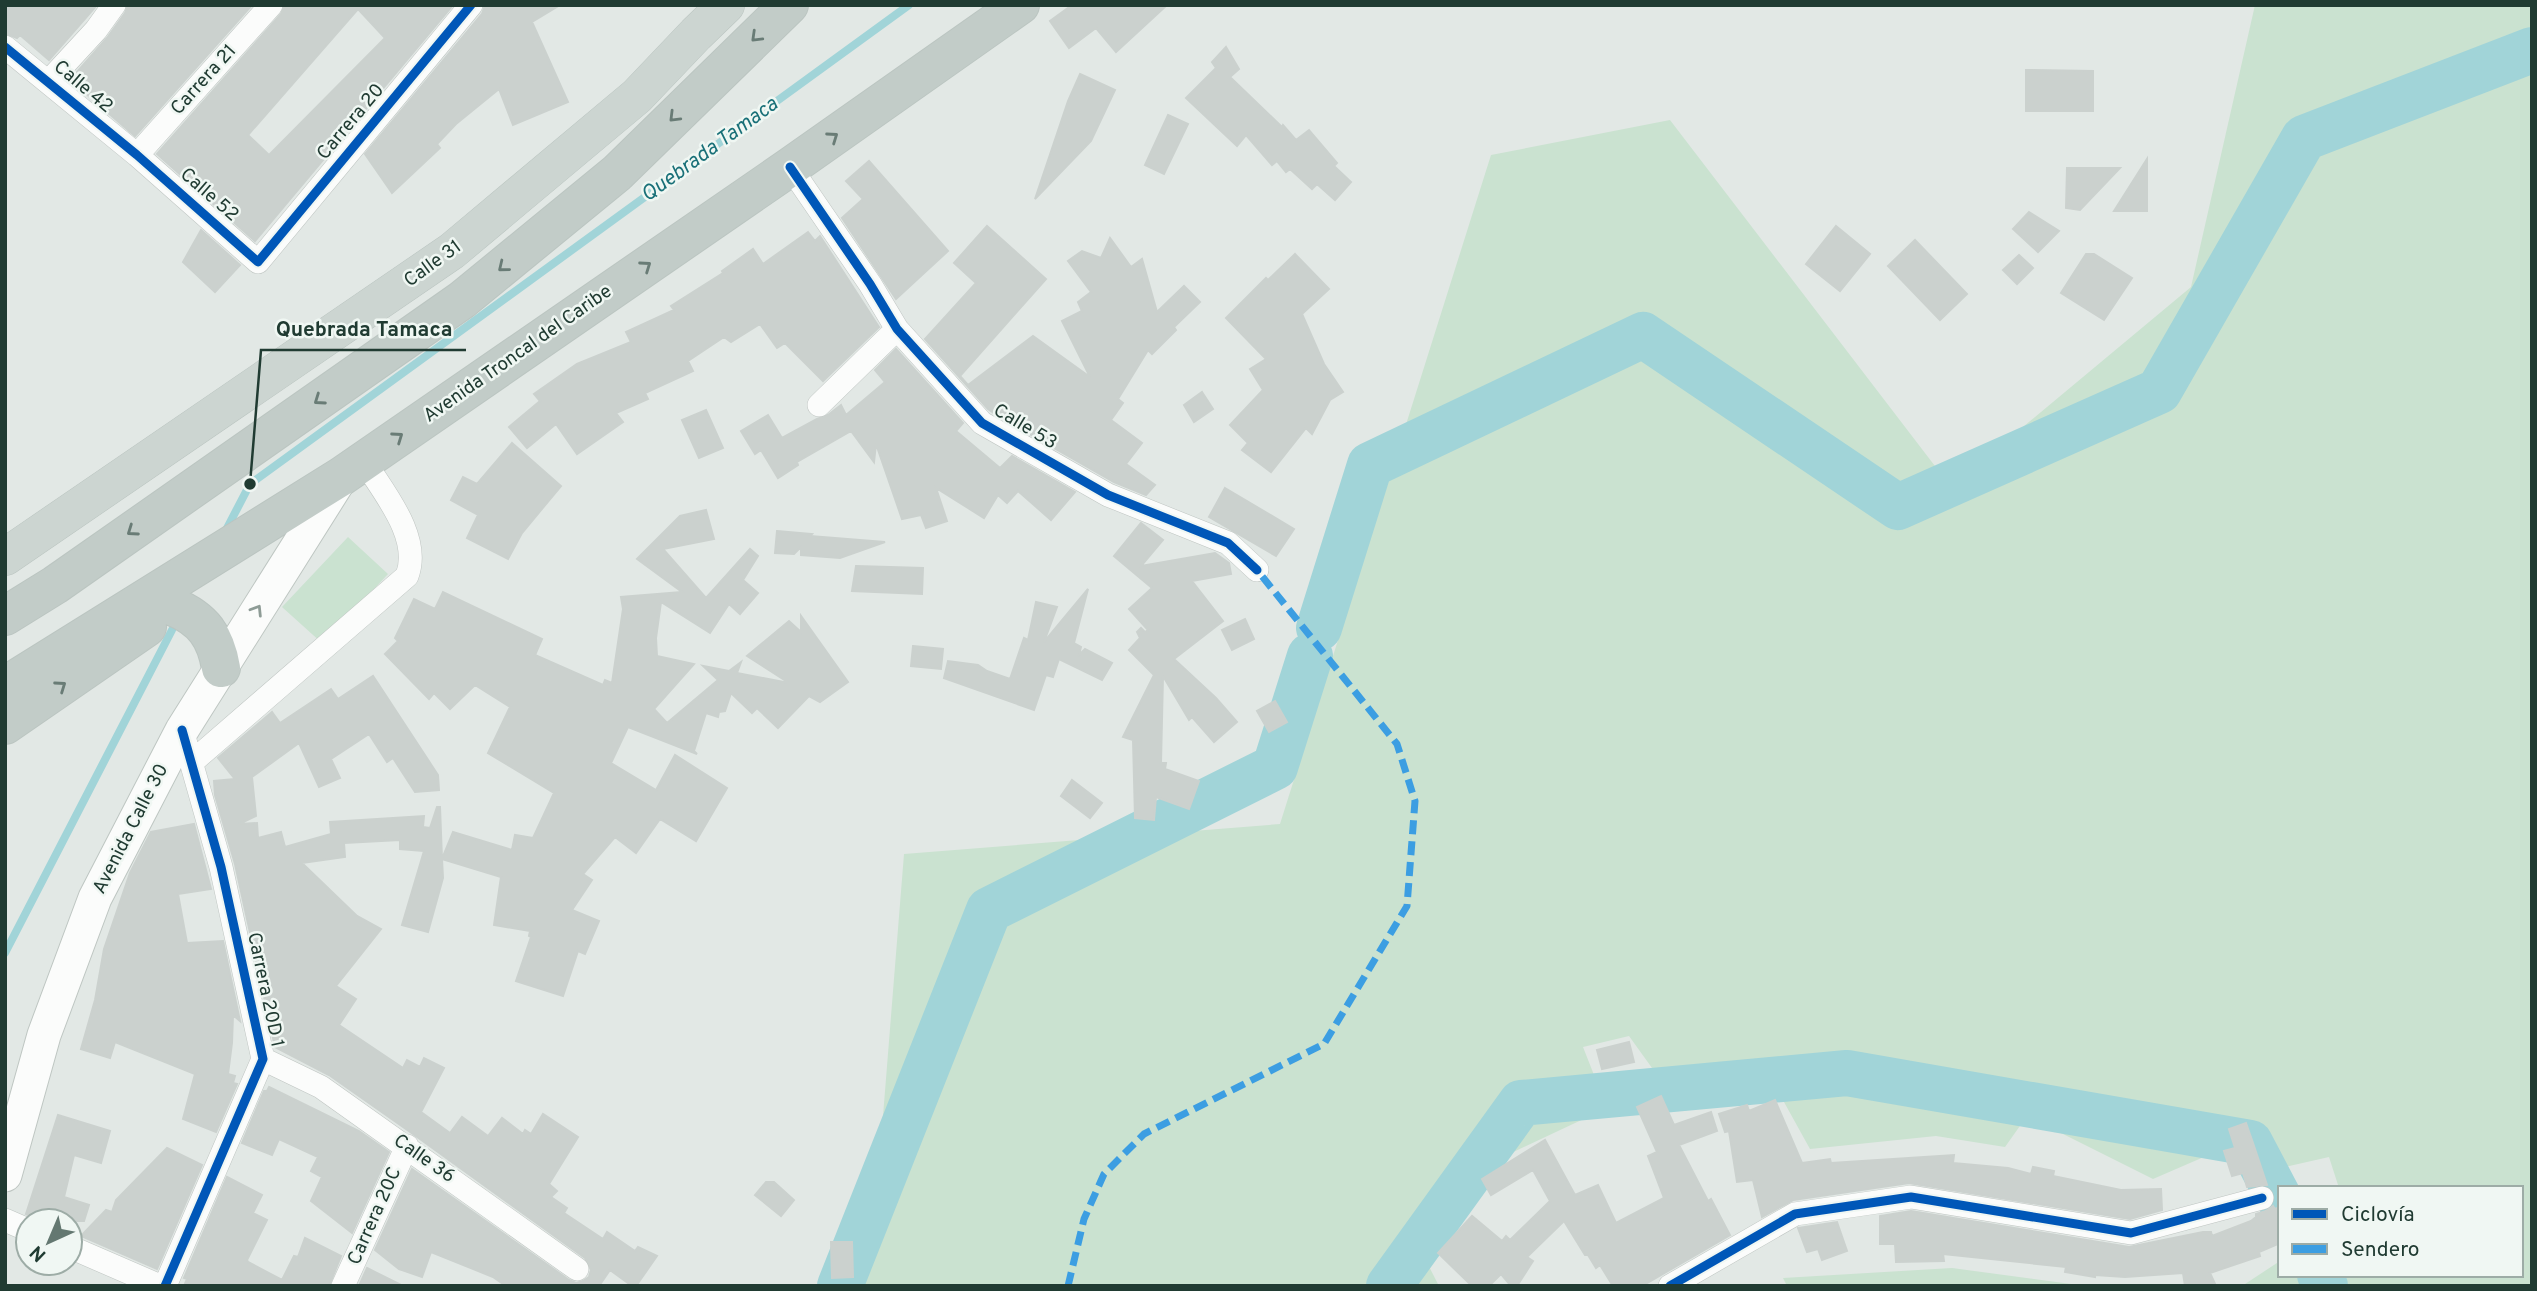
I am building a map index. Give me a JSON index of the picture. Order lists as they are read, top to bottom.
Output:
{
  "streets": {
    "highway": ["Avenida Troncal del Caribe"],
    "main road": ["Calle 31", "Avenida Calle 30"],
    "street": [
      "Carrera 21",
      "Calle 42",
      "Carrera 20",
      "Calle 52",
      "Calle 53",
      "Carrera 20D 1",
      "Calle 36",
      "Carrera 20C"
    ]
  },
  "crossings": [
    ["Carrera 21", "Calle 42"],
    ["Carrera 21", "Calle 52"],
    ["Calle 42", "Calle 52"],
    ["Carrera 20", "Calle 52"],
    ["Avenida Troncal del Caribe", "Calle 53"],
    ["Avenida Troncal del Caribe", "Avenida Calle 30"],
    ["Avenida Calle 30", "Carrera 20D 1"],
    ["Carrera 20D 1", "Calle 36"],
    ["Calle 36", "Carrera 20C"]
  ],
  "water": ["Quebrada Tamaca"],
  "places": ["Quebrada Tamaca"],
  "legend": ["Ciclovía", "Sendero"],
  "north": "bottom left"
}
